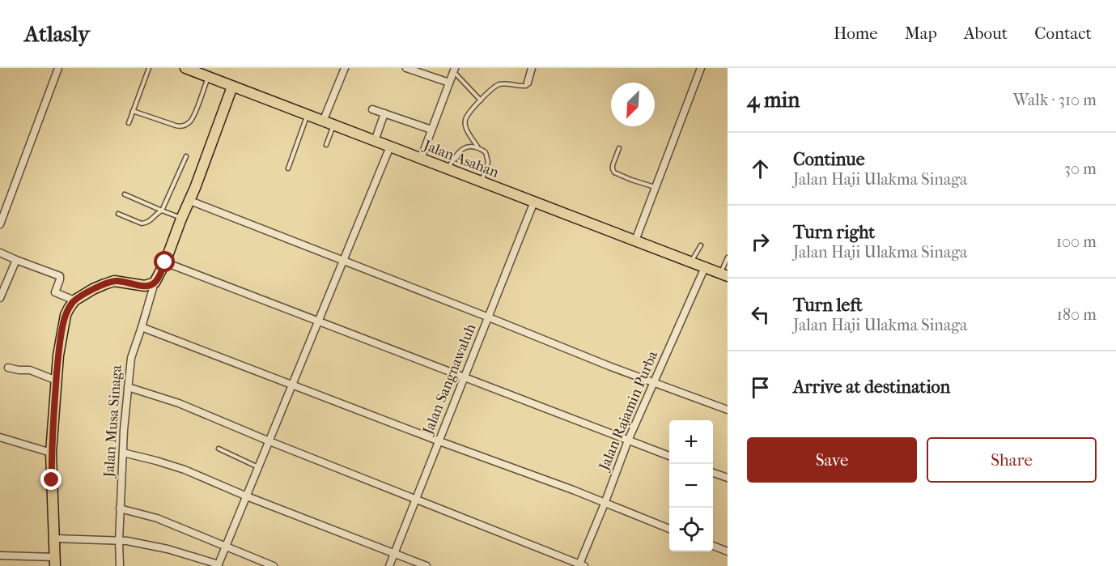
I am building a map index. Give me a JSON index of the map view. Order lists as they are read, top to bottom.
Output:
{
  "streets": {
    "main road": ["Jalan Asahan"],
    "street": ["Jalan Sangnawaluh", "Jalan Rajamin Purba", "Jalan Musa Sinaga"]
  },
  "crossings": [
    ["Jalan Asahan", "Jalan Sangnawaluh"],
    ["Jalan Asahan", "Jalan Rajamin Purba"]
  ],
  "north": "bottom left",
  "page": {
    "header": "Atlasly",
    "nav": [
      "Home",
      "Map",
      "About",
      "Contact"
    ],
    "heading": ["4 min", "Walk · 310 m"],
    "list": [
      ["Continue", "Jalan Haji Ulakma Sinaga", "30 m"],
      ["Turn right", "Jalan Haji Ulakma Sinaga", "100 m"],
      ["Turn left", "Jalan Haji Ulakma Sinaga", "180 m"],
      "Arrive at destination"
    ],
    "map_buttons": ["+", "−"],
    "buttons": ["Save", "Share"]
  }
}
